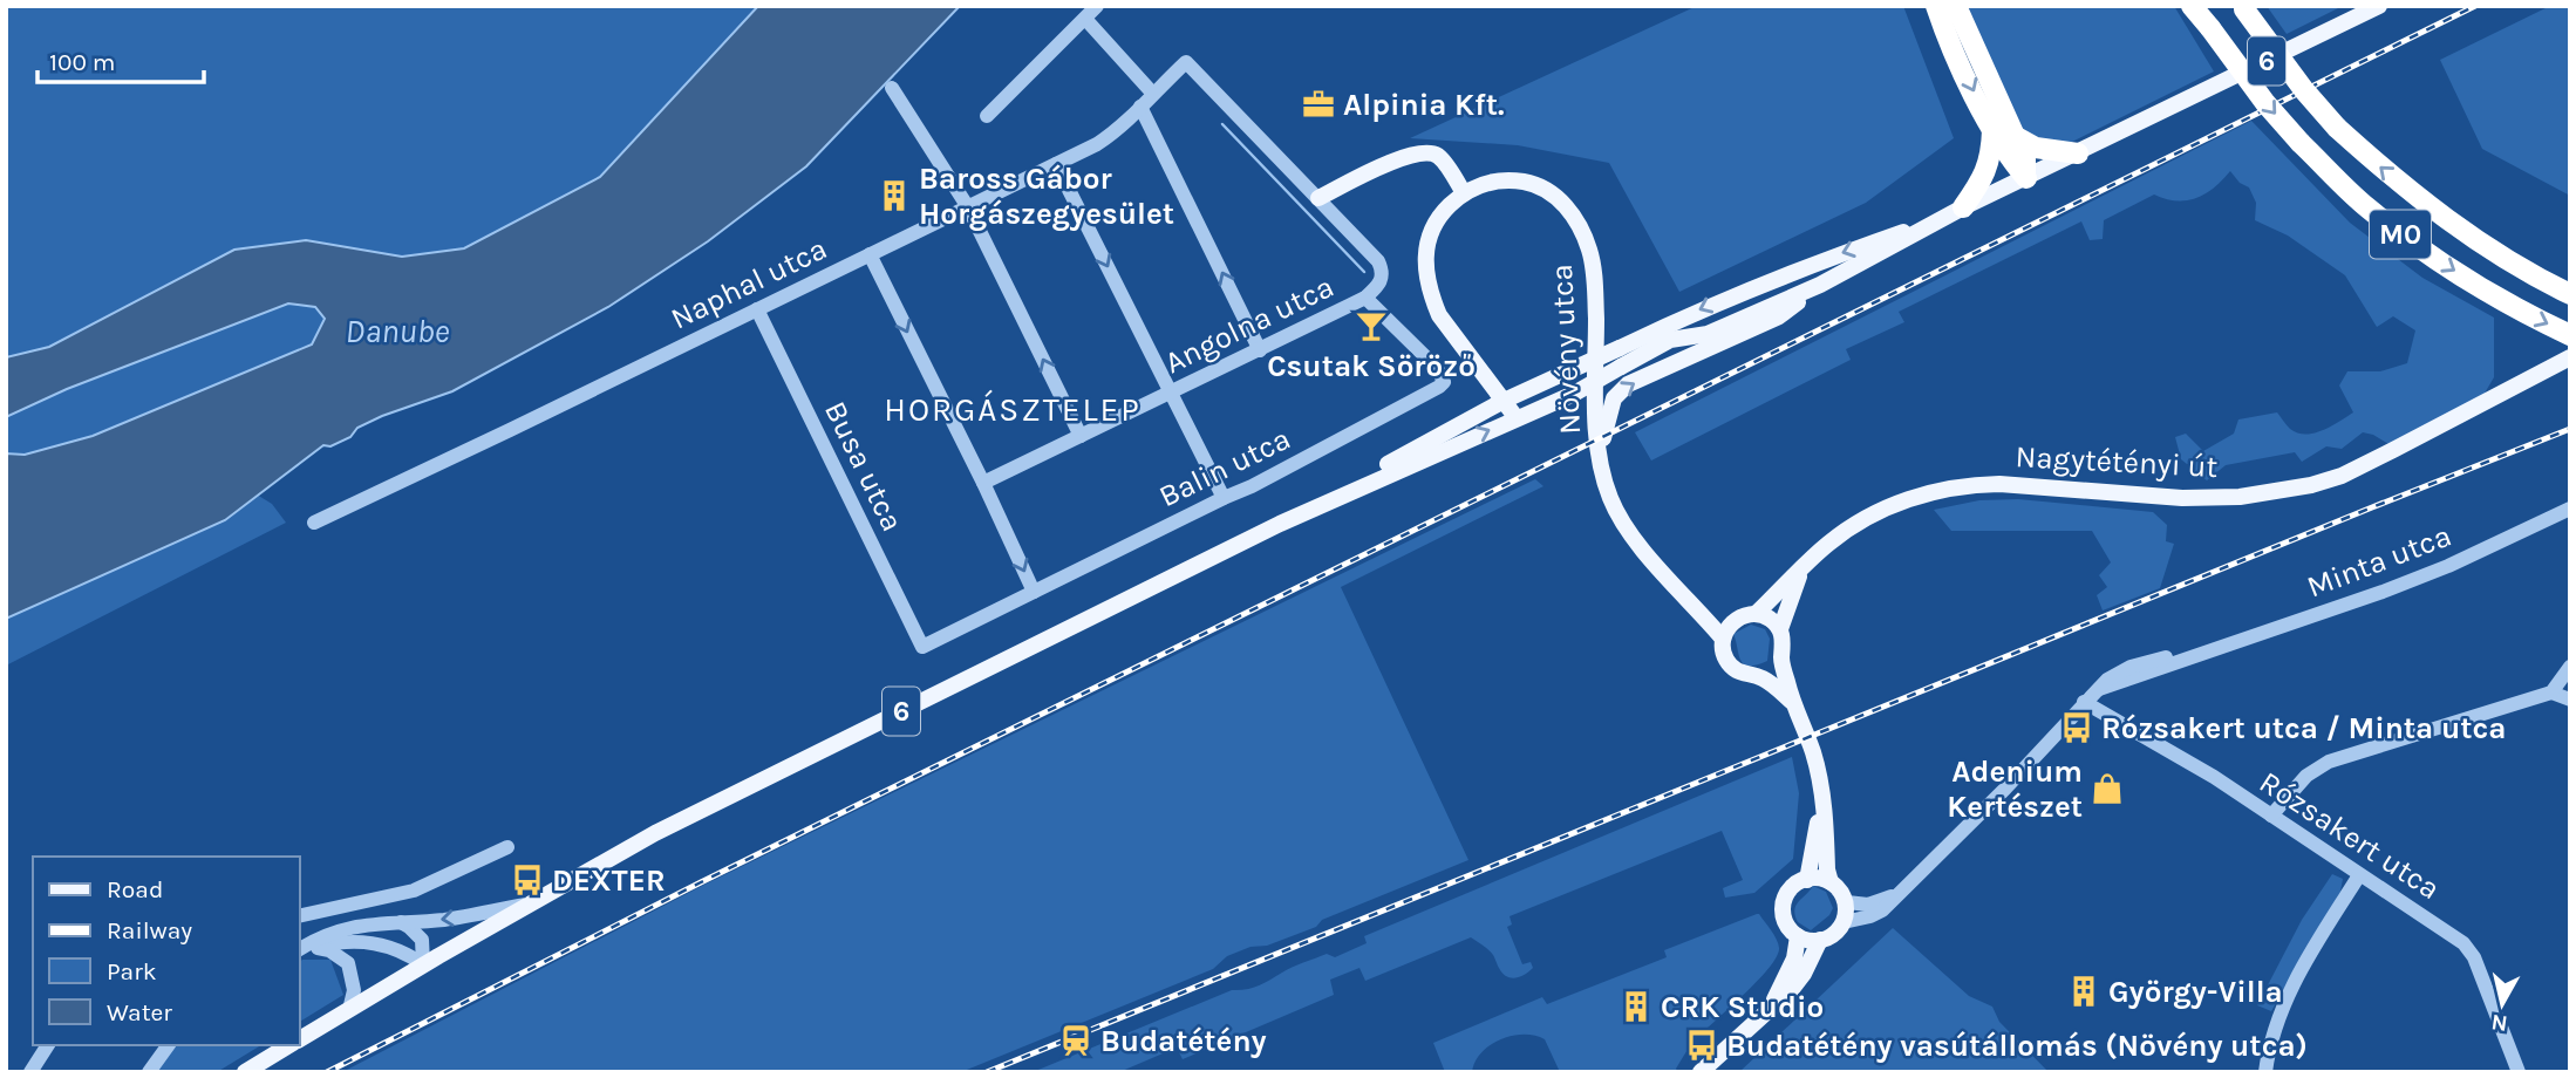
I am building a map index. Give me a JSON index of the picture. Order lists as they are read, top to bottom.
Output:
{
  "streets": {
    "highway": ["M0"],
    "main road": ["6", "Növény utca", "Nagytétényi út"],
    "street": [
      "Naphal utca",
      "Angolna utca",
      "Busa utca",
      "Balin utca",
      "Minta utca",
      "Rózsakert utca"
    ]
  },
  "crossings": [
    ["6", "Növény utca"],
    ["Naphal utca", "Angolna utca"],
    ["Naphal utca", "Busa utca"],
    ["Angolna utca", "Balin utca"],
    ["Növény utca", "Nagytétényi út"],
    ["Busa utca", "Balin utca"],
    ["Minta utca", "Rózsakert utca"]
  ],
  "districts": ["HORGÁSZTELEP"],
  "water": ["Danube"],
  "places": {
    "office": ["Alpinia Kft."],
    "building": ["Baross Gábor Horgászegyesület", "György-Villa", "CRK Studio"],
    "bar": ["Csutak Söröző"],
    "bus stop": ["Rózsakert utca / Minta utca", "DEXTER", "Budatétény vasútállomás (Növény utca)"],
    "shop": ["Adenium Kertészet"],
    "station": ["Budatétény"]
  },
  "legend": [
    "Road",
    "Railway",
    "Park",
    "Water"
  ],
  "scale_bar": "100 m",
  "north": "bottom"
}
